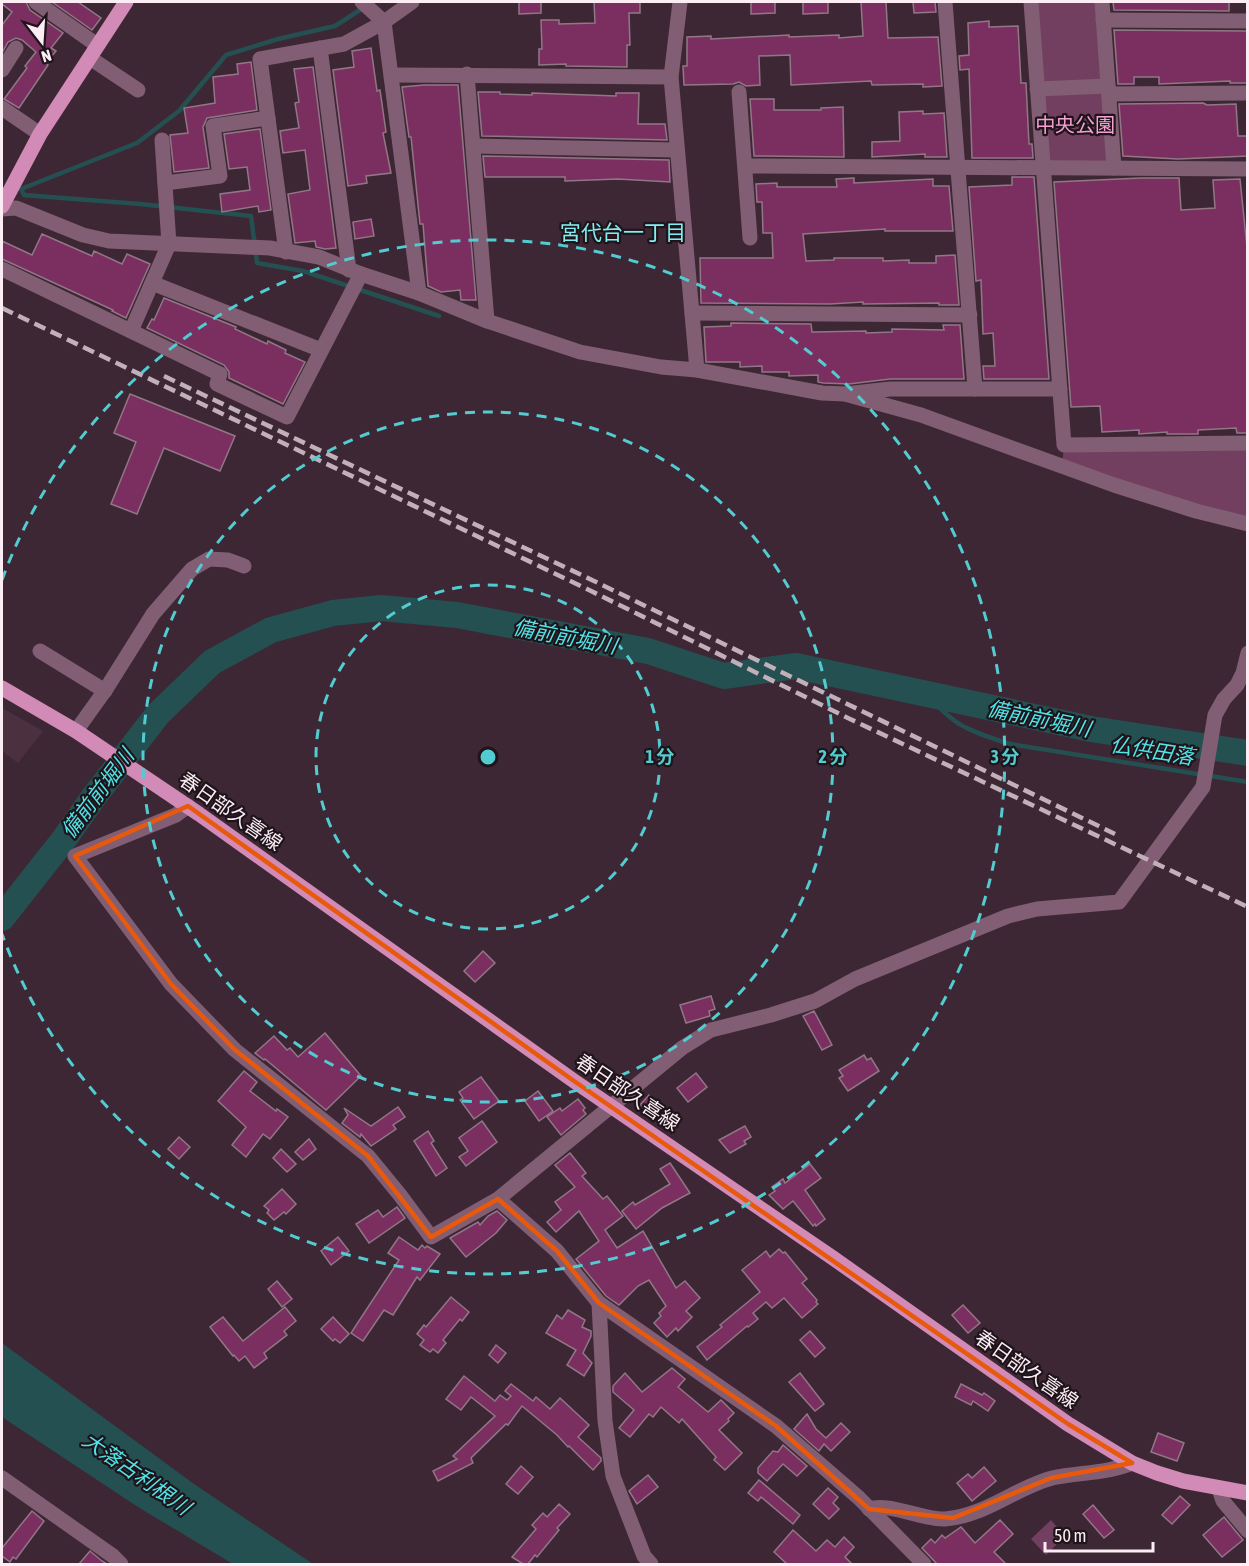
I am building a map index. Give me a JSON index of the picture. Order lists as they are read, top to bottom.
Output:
{
  "streets": {
    "main road": ["春日部久喜線"]
  },
  "districts": ["宮代台一丁目"],
  "water": ["備前前堀川", "仏供田落", "大落古利根川"],
  "parks": ["中央公園"],
  "scale_bar": "50 m",
  "north": "bottom",
  "rings": ["1 分", "2 分", "3 分"]
}
